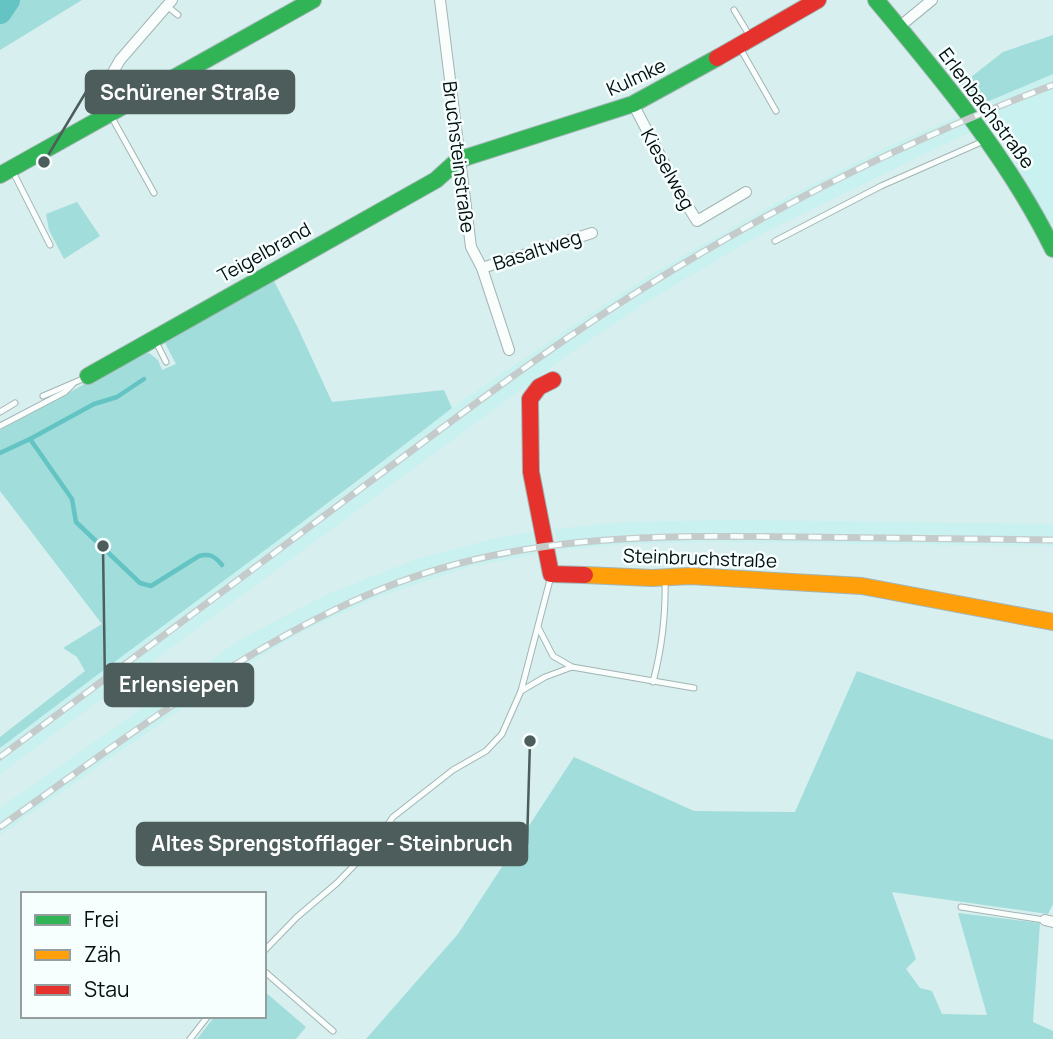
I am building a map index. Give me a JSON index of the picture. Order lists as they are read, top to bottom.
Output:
{
  "streets": {
    "street": [
      "Kulmke",
      "Erlenbachstraße",
      "Bruchsteinstraße",
      "Kieselweg",
      "Basaltweg",
      "Teigelbrand",
      "Steinbruchstraße"
    ]
  },
  "crossings": [
    ["Kulmke", "Bruchsteinstraße"],
    ["Kulmke", "Kieselweg"],
    ["Kulmke", "Teigelbrand"],
    ["Bruchsteinstraße", "Basaltweg"],
    ["Bruchsteinstraße", "Teigelbrand"]
  ],
  "places": ["Schürener Straße", "Erlensiepen", "Altes Sprengstofflager - Steinbruch"],
  "legend": ["Frei", "Zäh", "Stau"]
}
